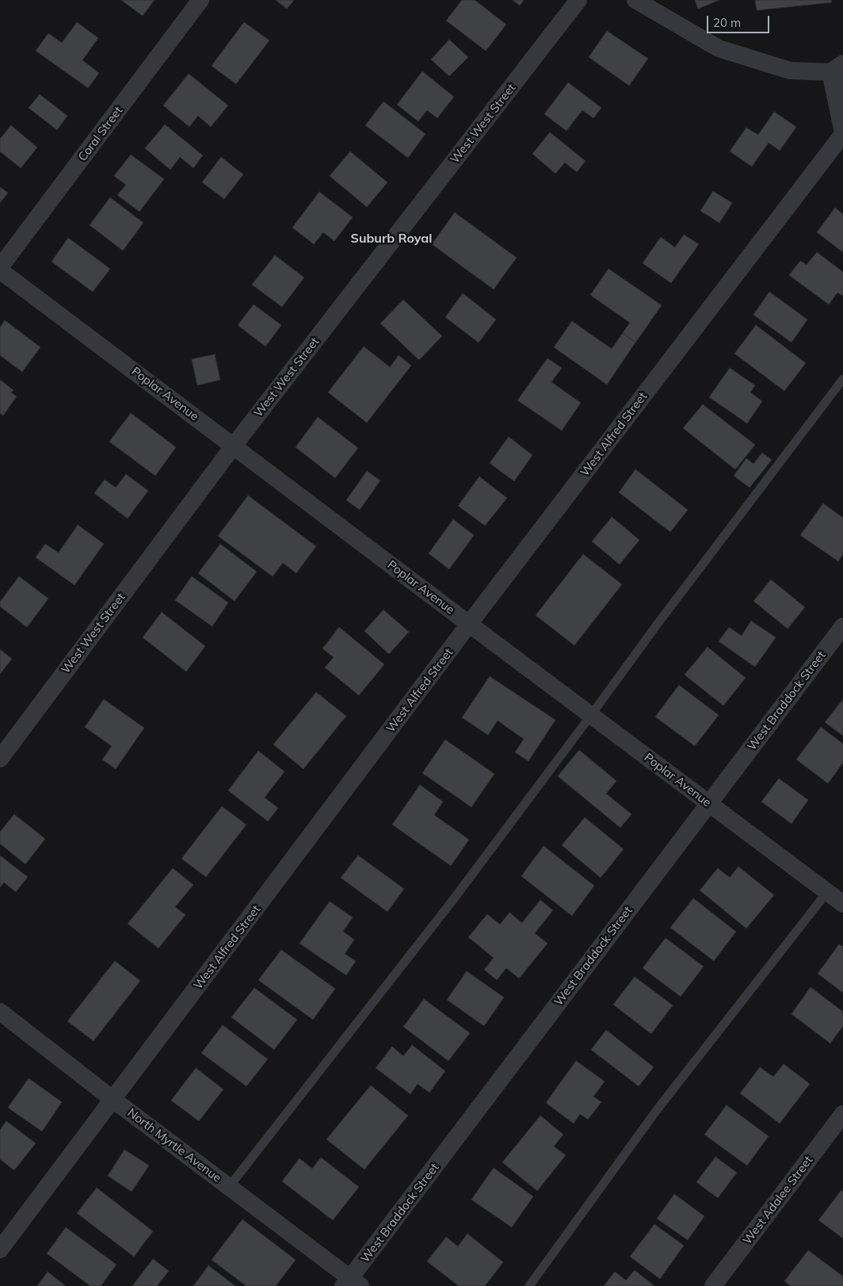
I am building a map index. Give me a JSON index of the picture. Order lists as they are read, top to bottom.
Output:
{
  "streets": {
    "street": [
      "West West Street",
      "Coral Street",
      "Poplar Avenue",
      "West Alfred Street",
      "West Braddock Street",
      "North Myrtle Avenue",
      "West Adalee Street"
    ]
  },
  "crossings": [
    ["West West Street", "Poplar Avenue"],
    ["Coral Street", "Poplar Avenue"],
    ["Poplar Avenue", "West Alfred Street"],
    ["Poplar Avenue", "West Braddock Street"],
    ["West Alfred Street", "North Myrtle Avenue"],
    ["West Braddock Street", "North Myrtle Avenue"]
  ],
  "districts": ["Suburb Royal"],
  "scale_bar": "20 m"
}
